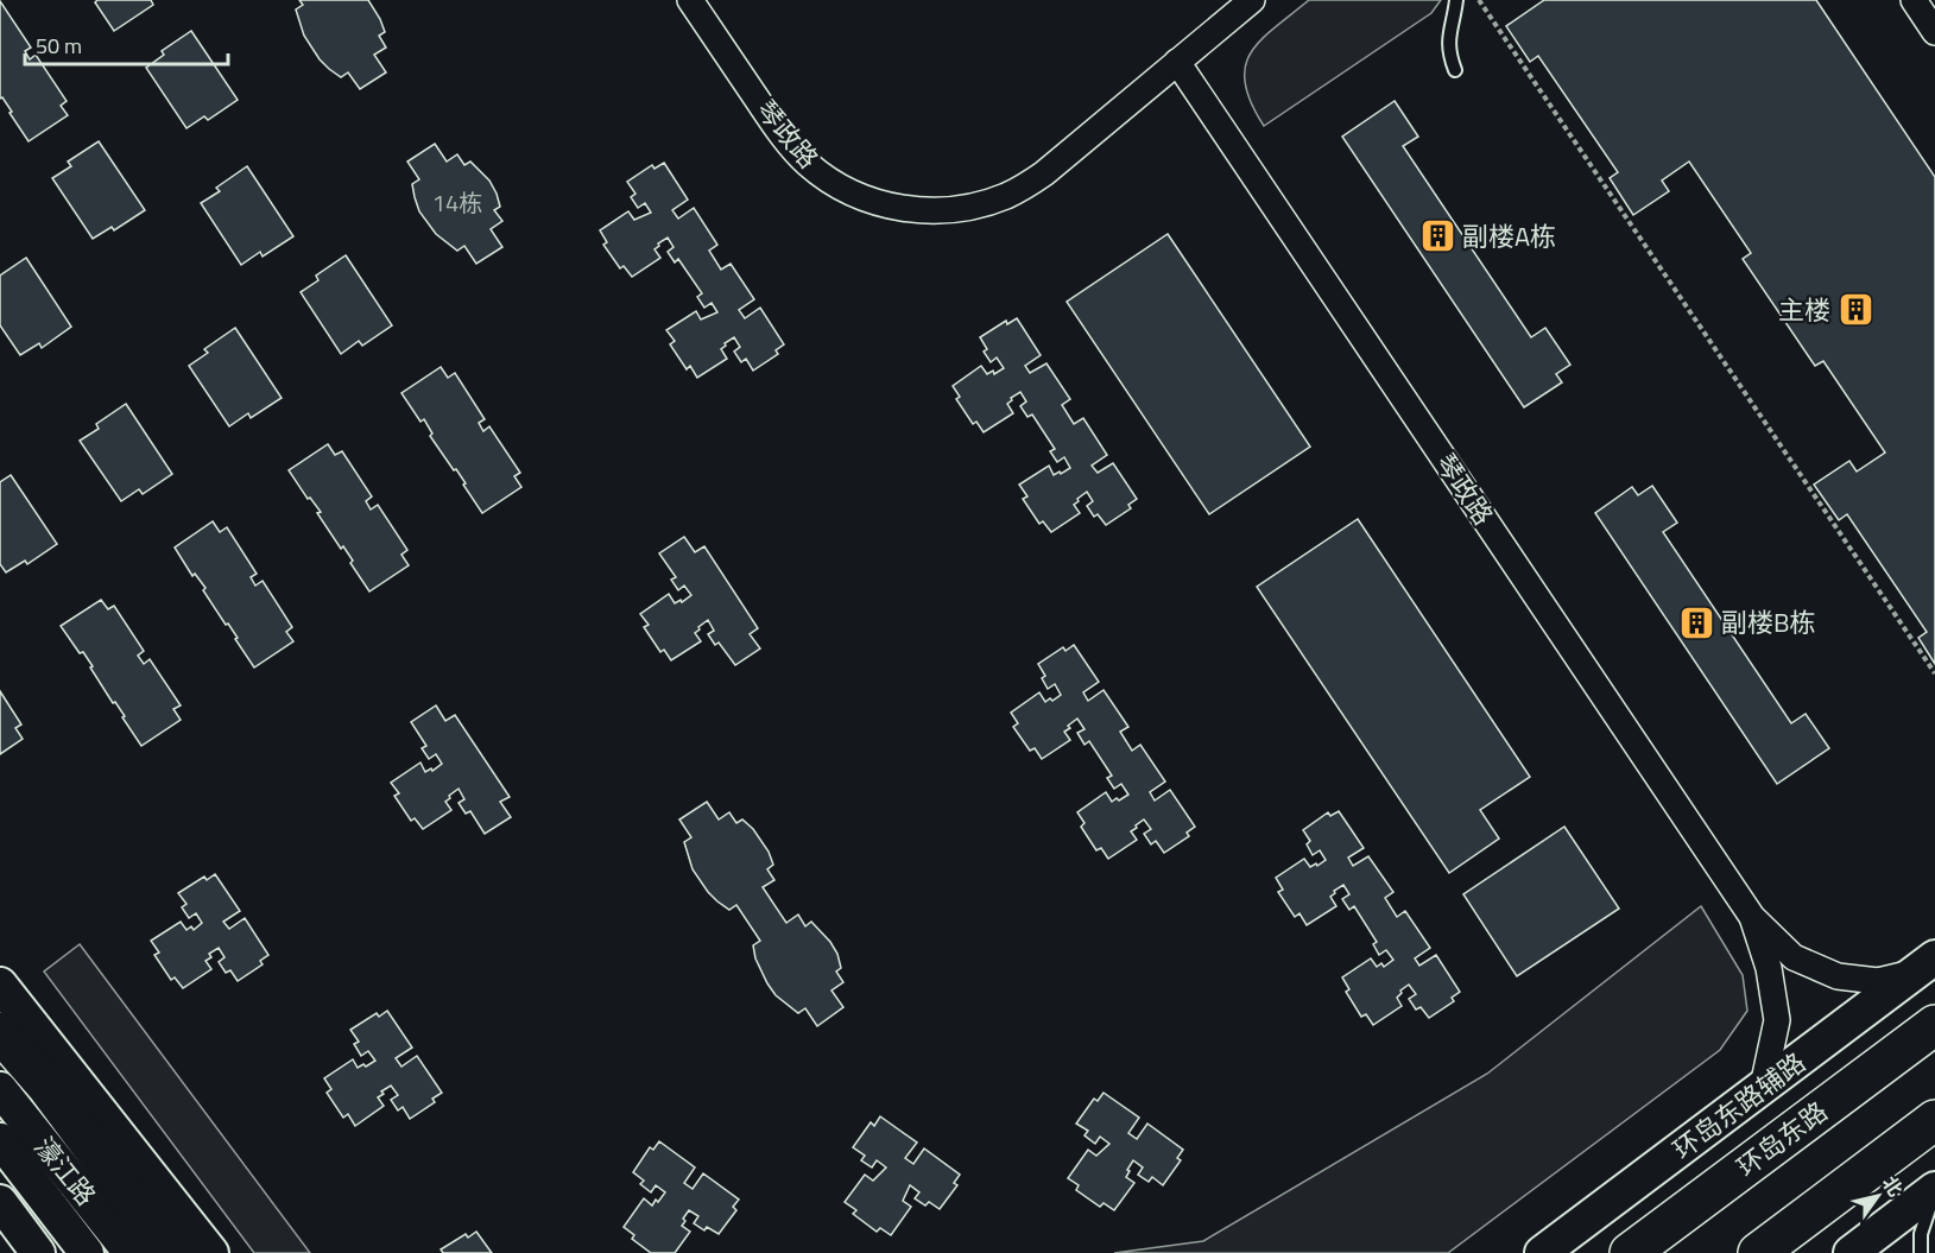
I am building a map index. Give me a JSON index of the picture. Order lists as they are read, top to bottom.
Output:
{
  "streets": {
    "main road": ["环岛东路辅路", "环岛东路", "濠江路"],
    "street": ["琴政路"]
  },
  "places": {
    "building": ["副楼A栋", "主楼", "副楼B栋"]
  },
  "house_numbers": ["14栋"],
  "scale_bar": "50 m",
  "north": "top right"
}
